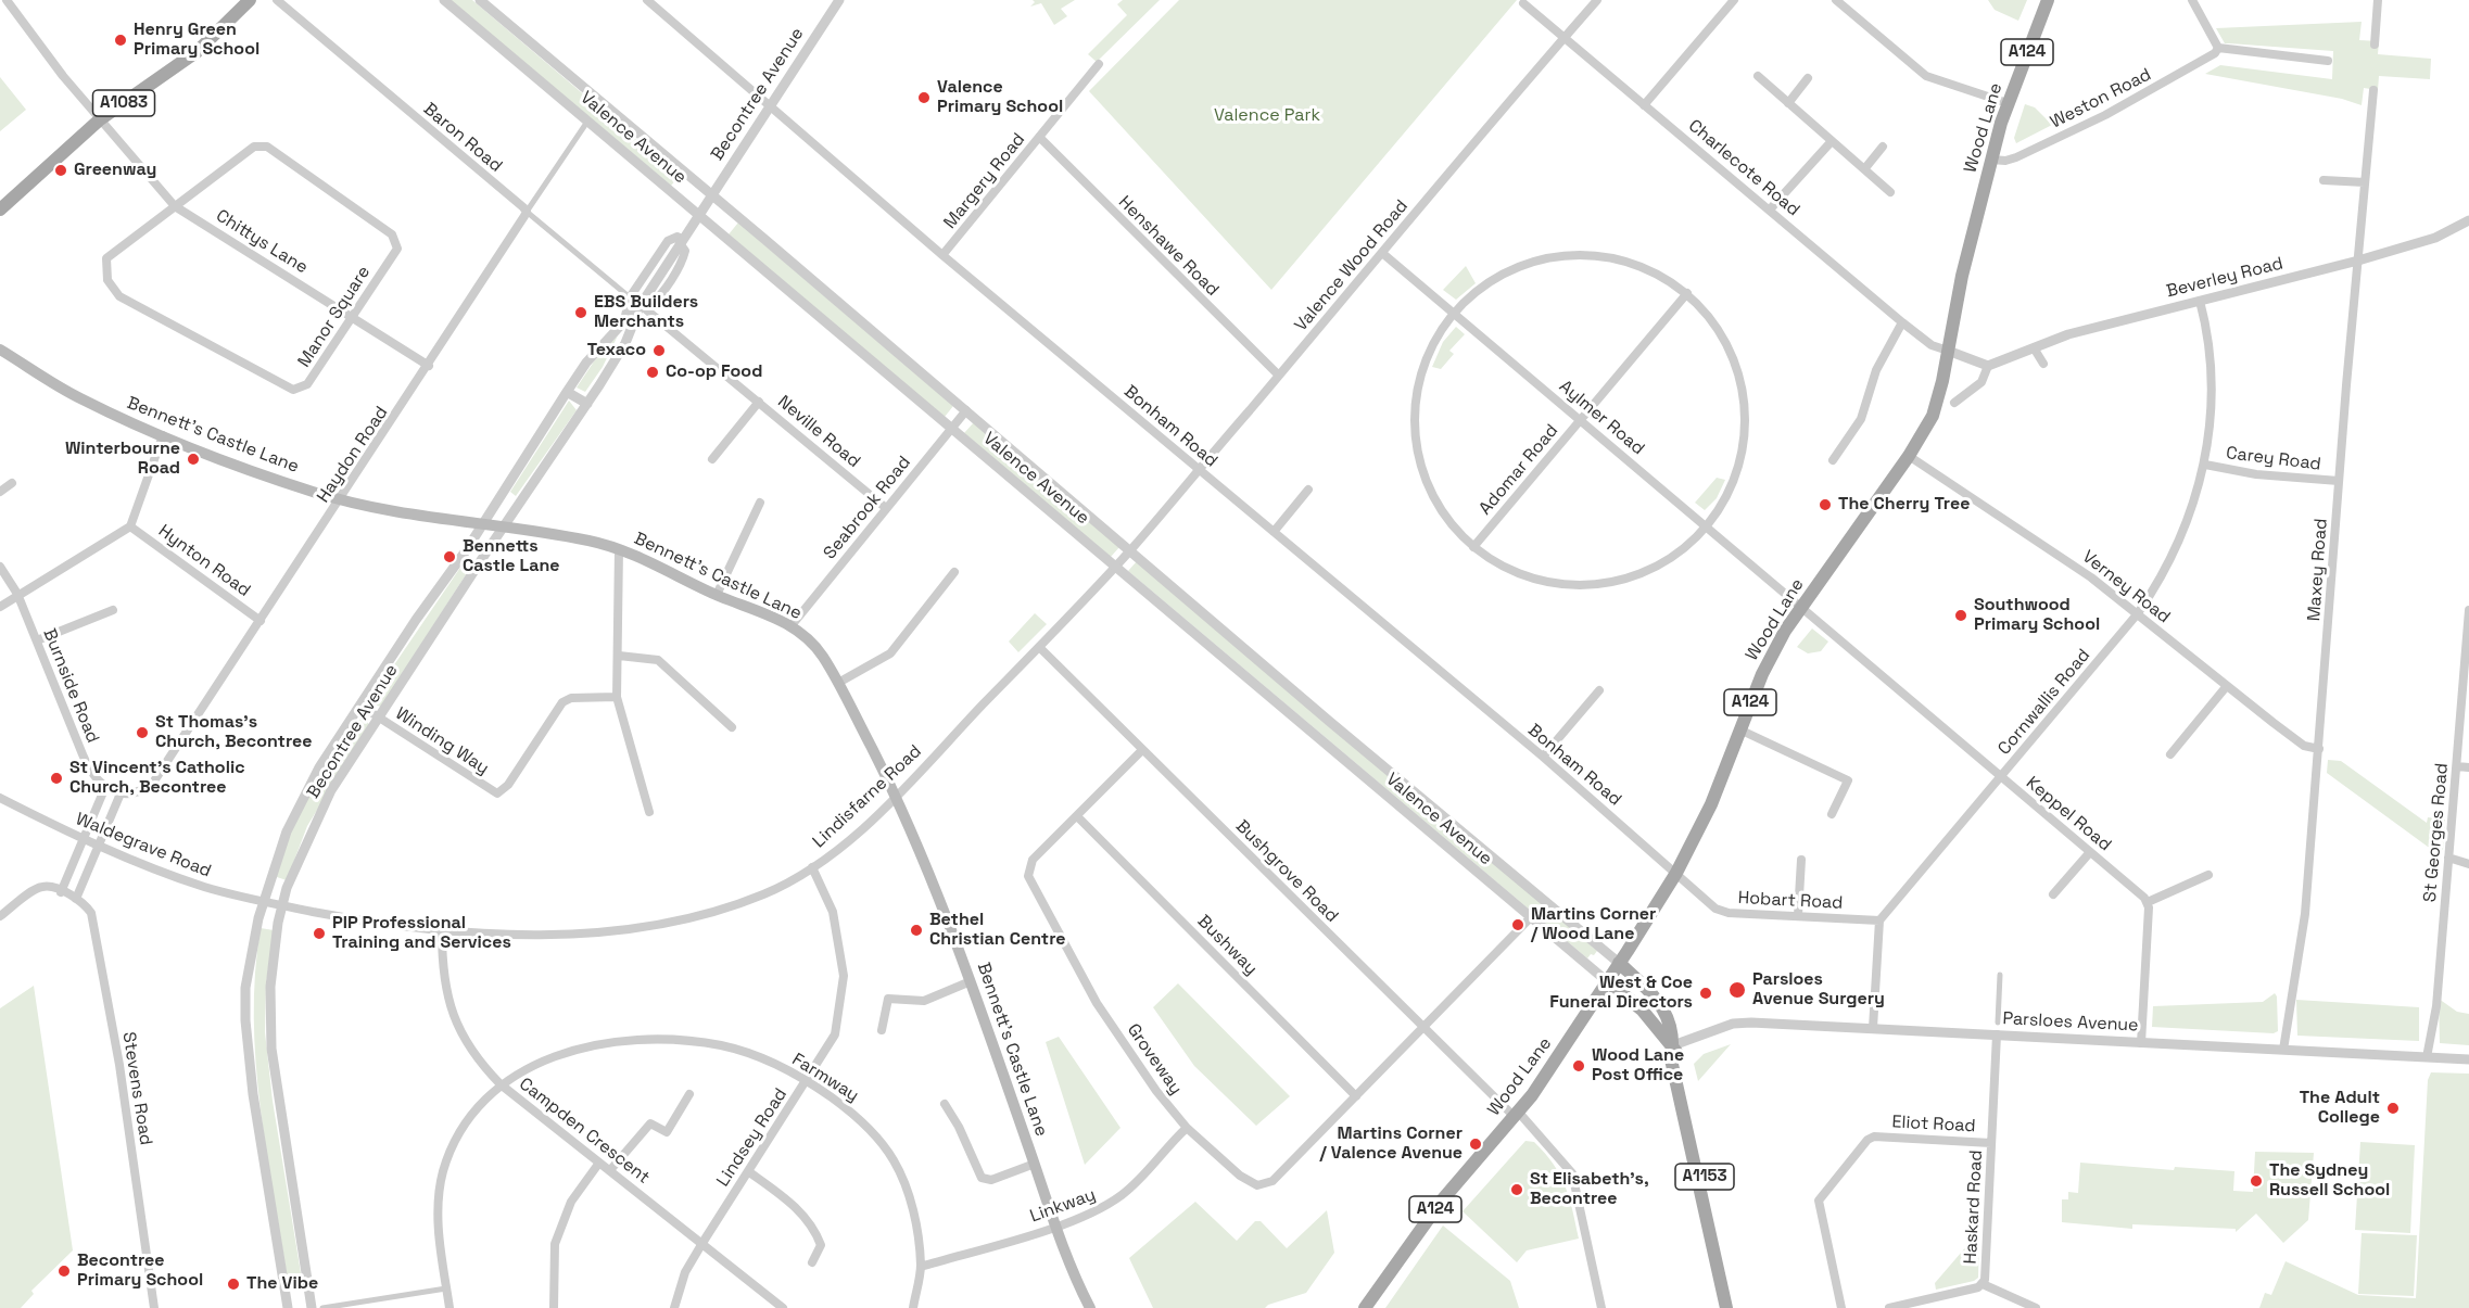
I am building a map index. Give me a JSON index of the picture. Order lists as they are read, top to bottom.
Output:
{
  "streets": {
    "main road": [
      "A124",
      "A1083",
      "Wood Lane",
      "Bennett's Castle Lane",
      "A1153"
    ],
    "street": [
      "Becontree Avenue",
      "Weston Road",
      "Baron Road",
      "Valence Avenue",
      "Charlecote Road",
      "Margery Road",
      "Chittys Lane",
      "Henshawe Road",
      "Valence Wood Road",
      "Beverley Road",
      "Manor Square",
      "Aylmer Road",
      "Bonham Road",
      "Neville Road",
      "Haydon Road",
      "Carey Road",
      "Adomar Road",
      "Seabrook Road",
      "Hynton Road",
      "Maxey Road",
      "Verney Road",
      "Burnside Road",
      "Cornwallis Road",
      "Winding Way",
      "Lindisfarne Road",
      "Keppel Road",
      "St Georges Road",
      "Waldegrave Road",
      "Bushgrove Road",
      "Hobart Road",
      "Bushway",
      "Parsloes Avenue",
      "Groveway",
      "Farmway",
      "Stevens Road",
      "Eliot Road",
      "Campden Crescent",
      "Lindsey Road",
      "Linkway",
      "Haskard Road"
    ]
  },
  "crossings": [
    ["Becontree Avenue", "Baron Road"],
    ["Becontree Avenue", "Valence Avenue"],
    ["Becontree Avenue", "Bonham Road"],
    ["Becontree Avenue", "Neville Road"],
    ["Becontree Avenue", "Bennett's Castle Lane"],
    ["Becontree Avenue", "Winding Way"],
    ["Becontree Avenue", "Lindisfarne Road"],
    ["Becontree Avenue", "Waldegrave Road"],
    ["Weston Road", "Wood Lane"],
    ["A1083", "Chittys Lane"],
    ["Wood Lane", "Valence Avenue"],
    ["Wood Lane", "Charlecote Road"],
    ["Wood Lane", "Aylmer Road"],
    ["Wood Lane", "Bonham Road"],
    ["Wood Lane", "Verney Road"],
    ["Wood Lane", "Keppel Road"],
    ["Wood Lane", "Bushgrove Road"],
    ["Wood Lane", "Hobart Road"],
    ["Wood Lane", "A1153"],
    ["Baron Road", "Haydon Road"],
    ["Valence Avenue", "Valence Wood Road"],
    ["Valence Avenue", "Haydon Road"],
    ["Valence Avenue", "Seabrook Road"],
    ["Valence Avenue", "Lindisfarne Road"],
    ["Valence Avenue", "Groveway"],
    ["Valence Avenue", "A1153"],
    ["Charlecote Road", "Valence Wood Road"],
    ["Margery Road", "Henshawe Road"],
    ["Margery Road", "Bonham Road"],
    ["Chittys Lane", "Manor Square"],
    ["Chittys Lane", "Haydon Road"],
    ["Henshawe Road", "Valence Wood Road"],
    ["Valence Wood Road", "Aylmer Road"],
    ["Valence Wood Road", "Bonham Road"],
    ["Valence Wood Road", "Lindisfarne Road"],
    ["Beverley Road", "Maxey Road"],
    ["Beverley Road", "Cornwallis Road"],
    ["Aylmer Road", "Adomar Road"],
    ["Aylmer Road", "Keppel Road"],
    ["Bonham Road", "Hobart Road"],
    ["Neville Road", "Seabrook Road"],
    ["Bennett's Castle Lane", "Haydon Road"],
    ["Bennett's Castle Lane", "Seabrook Road"],
    ["Bennett's Castle Lane", "Lindisfarne Road"],
    ["Bennett's Castle Lane", "Linkway"],
    ["Haydon Road", "Hynton Road"],
    ["Haydon Road", "Burnside Road"],
    ["Carey Road", "Maxey Road"],
    ["Carey Road", "Cornwallis Road"],
    ["Maxey Road", "Verney Road"],
    ["Maxey Road", "Parsloes Avenue"],
    ["Verney Road", "Cornwallis Road"],
    ["Cornwallis Road", "Keppel Road"],
    ["Cornwallis Road", "Hobart Road"],
    ["Lindisfarne Road", "Waldegrave Road"],
    ["Lindisfarne Road", "Bushgrove Road"],
    ["Lindisfarne Road", "Campden Crescent"],
    ["Lindisfarne Road", "Lindsey Road"],
    ["St Georges Road", "Parsloes Avenue"],
    ["Bushgrove Road", "Groveway"],
    ["Bushway", "Groveway"],
    ["Parsloes Avenue", "A1153"],
    ["Parsloes Avenue", "Haskard Road"],
    ["Groveway", "Linkway"],
    ["Farmway", "Campden Crescent"],
    ["Farmway", "Lindsey Road"],
    ["Farmway", "Linkway"],
    ["Eliot Road", "Haskard Road"],
    ["Campden Crescent", "Lindsey Road"]
  ],
  "parks": ["Valence Park"],
  "places": [
    "Henry Green Primary School",
    "Valence Primary School",
    "Greenway",
    "EBS Builders Merchants",
    "Texaco",
    "Co-op Food",
    "Winterbourne Road",
    "The Cherry Tree",
    "Bennetts Castle Lane",
    "Southwood Primary School",
    "St Thomas's Church, Becontree",
    "St Vincent's Catholic Church, Becontree",
    "Martins Corner / Wood Lane",
    "Bethel Christian Centre",
    "PIP Professional Training and Services",
    "Parsloes Avenue Surgery",
    "West & Coe Funeral Directors",
    "Wood Lane Post Office",
    "The Adult College",
    "Martins Corner / Valence Avenue",
    "The Sydney Russell School",
    "St Elisabeth's, Becontree",
    "Becontree Primary School",
    "The Vibe"
  ]
}
